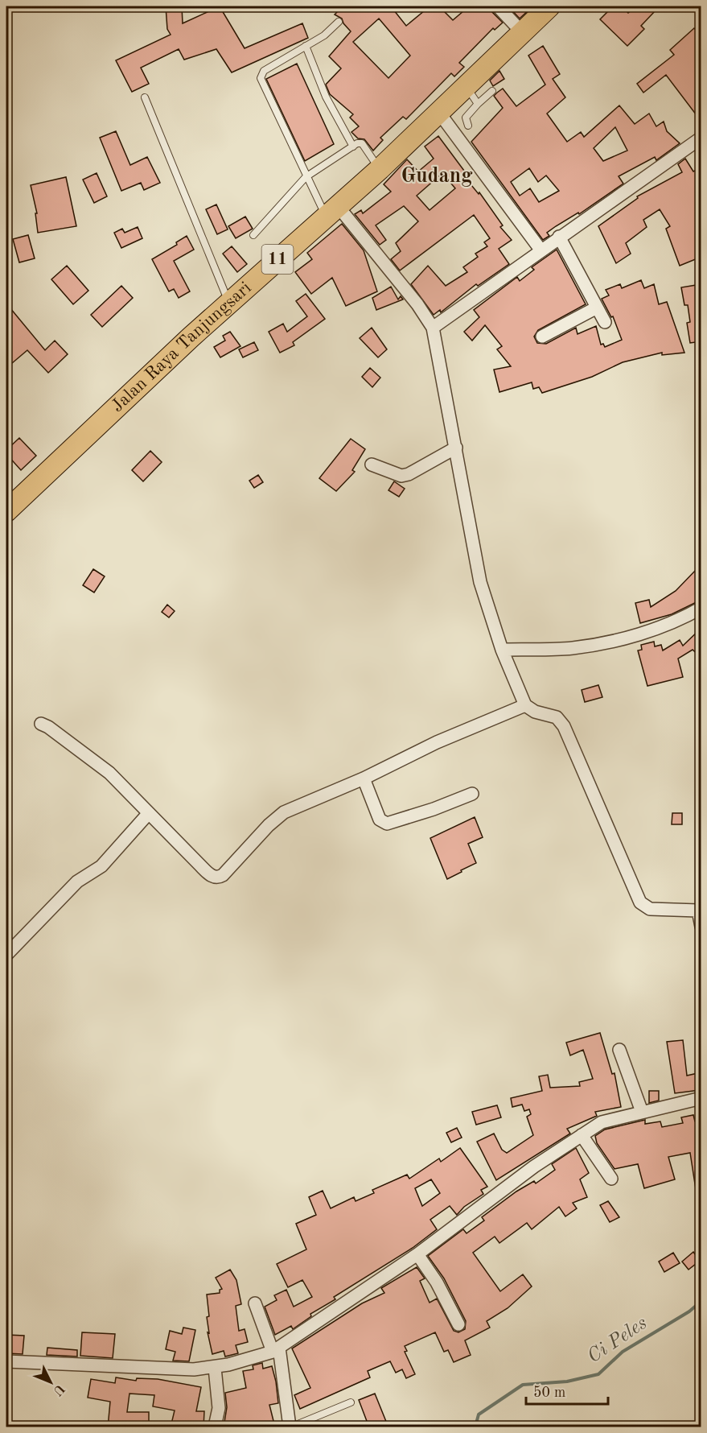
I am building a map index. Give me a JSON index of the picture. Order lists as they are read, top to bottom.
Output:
{
  "streets": {
    "highway": ["11", "Jalan Raya Tanjungsari"]
  },
  "districts": ["Gudang"],
  "water": ["Ci Peles"],
  "scale_bar": "50 m",
  "north": "bottom right"
}
